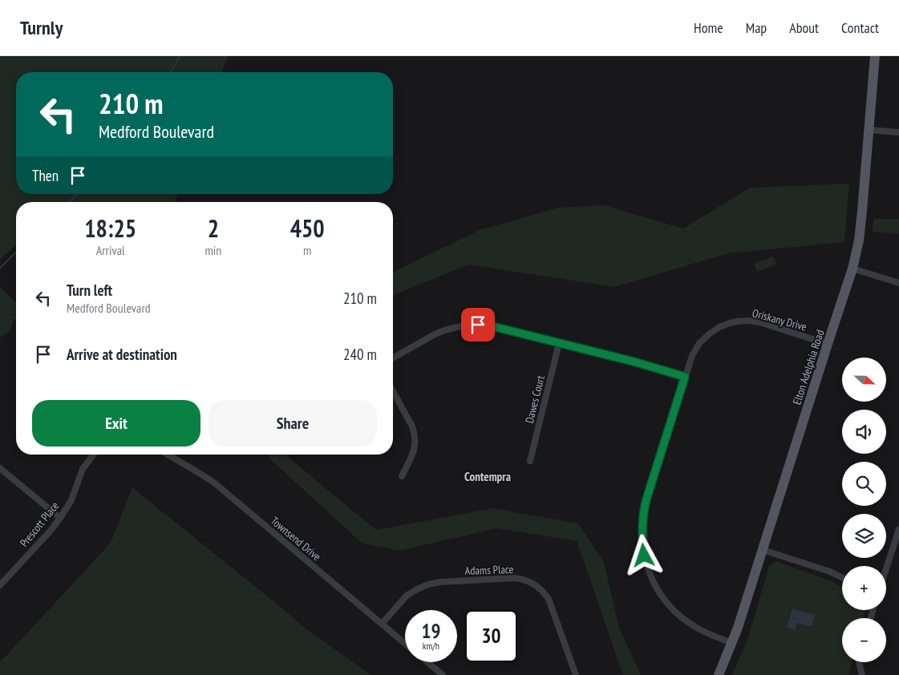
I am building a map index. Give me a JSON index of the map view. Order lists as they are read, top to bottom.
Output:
{
  "streets": {
    "main road": ["Elton Adelphia Road"],
    "street": [
      "Oriskany Drive",
      "Dawes Court",
      "Prescott Place",
      "Townsend Drive",
      "Adams Place"
    ]
  },
  "crossings": [
    ["Oriskany Drive", "Elton Adelphia Road"],
    ["Townsend Drive", "Adams Place"]
  ],
  "districts": ["Contempra"],
  "north": "right",
  "page": {
    "header": "Turnly",
    "nav": [
      "Home",
      "Map",
      "About",
      "Contact"
    ],
    "turn": ["210 m", "Medford Boulevard"],
    "then": "Then",
    "eta": [
      "18:25",
      "Arrival",
      "2",
      "min",
      "450",
      "m"
    ],
    "list": [
      {
        "name": "Turn left",
        "note": "Medford Boulevard",
        "value": "210 m"
      },
      {
        "name": "Arrive at destination",
        "value": "240 m"
      }
    ],
    "map_buttons": ["+", "−"],
    "buttons": ["Exit", "Share"],
    "speed": "19 km/h",
    "limit": "30"
  }
}
